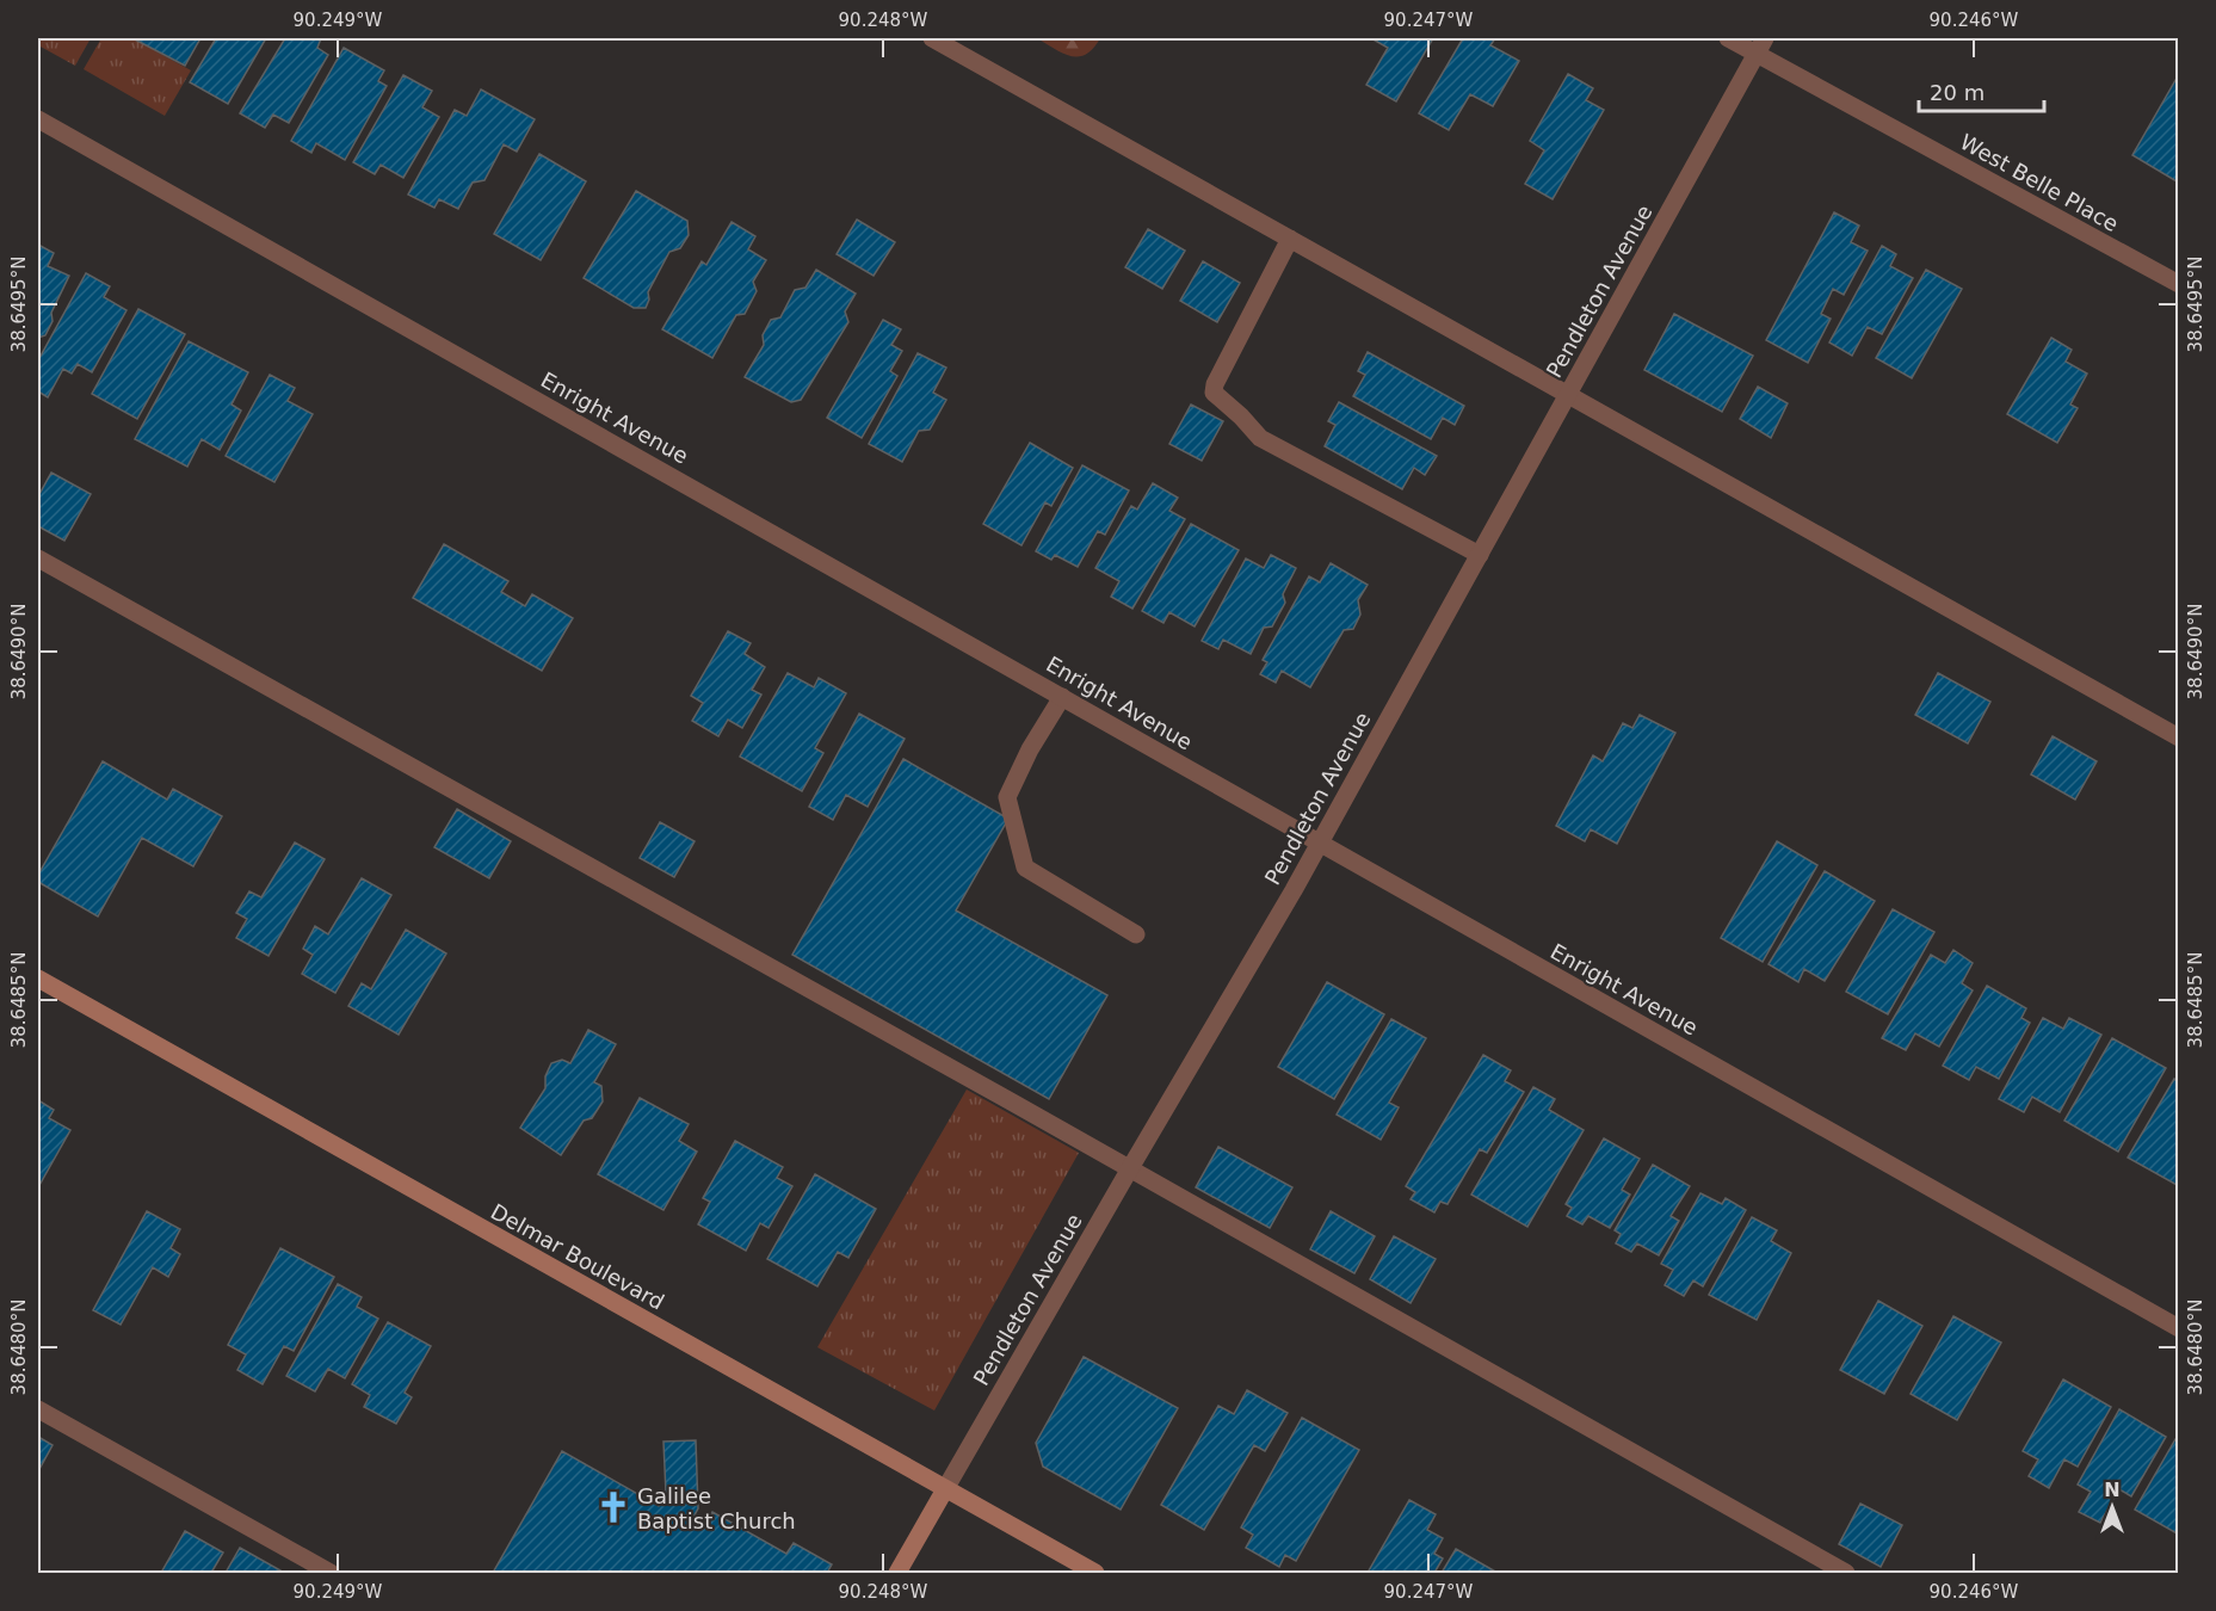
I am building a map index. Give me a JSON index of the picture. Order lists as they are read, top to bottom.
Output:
{
  "streets": {
    "main road": ["Pendleton Avenue", "Delmar Boulevard"],
    "street": ["West Belle Place", "Enright Avenue"]
  },
  "crossings": [
    ["West Belle Place", "Pendleton Avenue"],
    ["Pendleton Avenue", "Enright Avenue"],
    ["Pendleton Avenue", "Delmar Boulevard"]
  ],
  "places": {
    "church": ["Galilee Baptist Church"]
  },
  "scale_bar": "20 m",
  "north": "top",
  "coordinates": [
    "90.249°W",
    "90.248°W",
    "90.247°W",
    "90.246°W",
    "38.6495°N",
    "38.6490°N",
    "38.6485°N",
    "38.6480°N"
  ]
}
